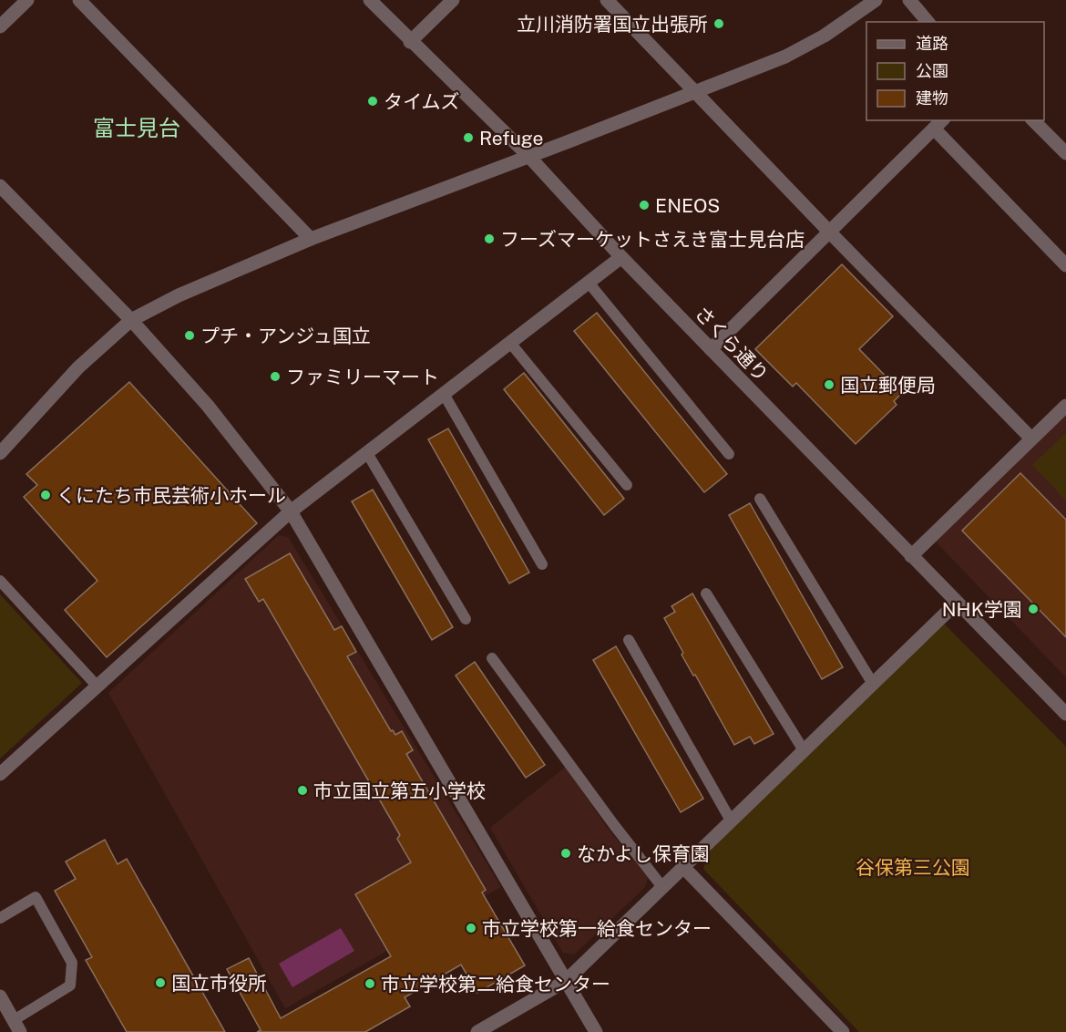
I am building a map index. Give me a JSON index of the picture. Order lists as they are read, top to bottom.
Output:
{
  "streets": {
    "street": ["さくら通り"]
  },
  "districts": ["富士見台"],
  "parks": ["谷保第三公園"],
  "places": [
    "立川消防署国立出張所",
    "タイムズ",
    "Refuge",
    "ENEOS",
    "フーズマーケットさえき富士見台店",
    "プチ・アンジュ国立",
    "ファミリーマート",
    "国立郵便局",
    "くにたち市民芸術小ホール",
    "NHK学園",
    "市立国立第五小学校",
    "なかよし保育園",
    "市立学校第一給食センター",
    "国立市役所",
    "市立学校第二給食センター"
  ],
  "legend": ["道路", "公園", "建物"]
}
